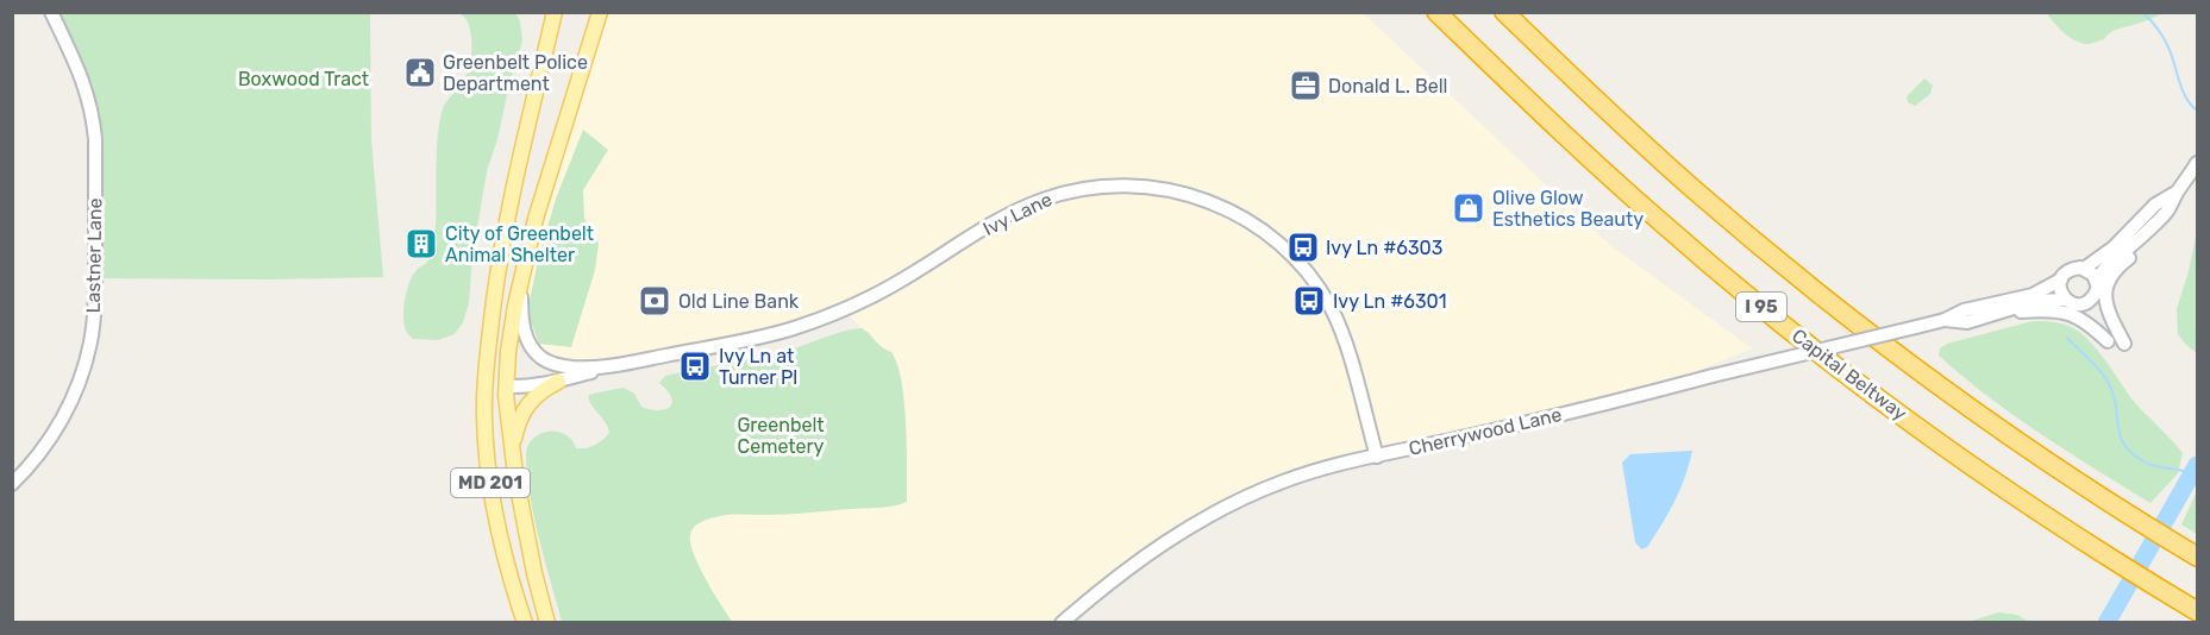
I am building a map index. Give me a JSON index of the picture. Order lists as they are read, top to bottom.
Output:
{
  "streets": {
    "highway": ["I 95", "Capital Beltway"],
    "main road": ["MD 201"],
    "street": ["Ivy Lane", "Lastner Lane", "Cherrywood Lane"]
  },
  "crossings": [
    ["Ivy Lane", "Cherrywood Lane"],
    ["Ivy Lane", "MD 201"]
  ],
  "parks": ["Boxwood Tract", "Greenbelt Cemetery"],
  "places": {
    "public building": ["Greenbelt Police Department"],
    "office": ["Donald L. Bell"],
    "shop": ["Olive Glow Esthetics Beauty"],
    "building": ["City of Greenbelt Animal Shelter"],
    "bus stop": ["Ivy Ln #6303", "Ivy Ln #6301", "Ivy Ln at Turner Pl"],
    "bank": ["Old Line Bank"]
  }
}
